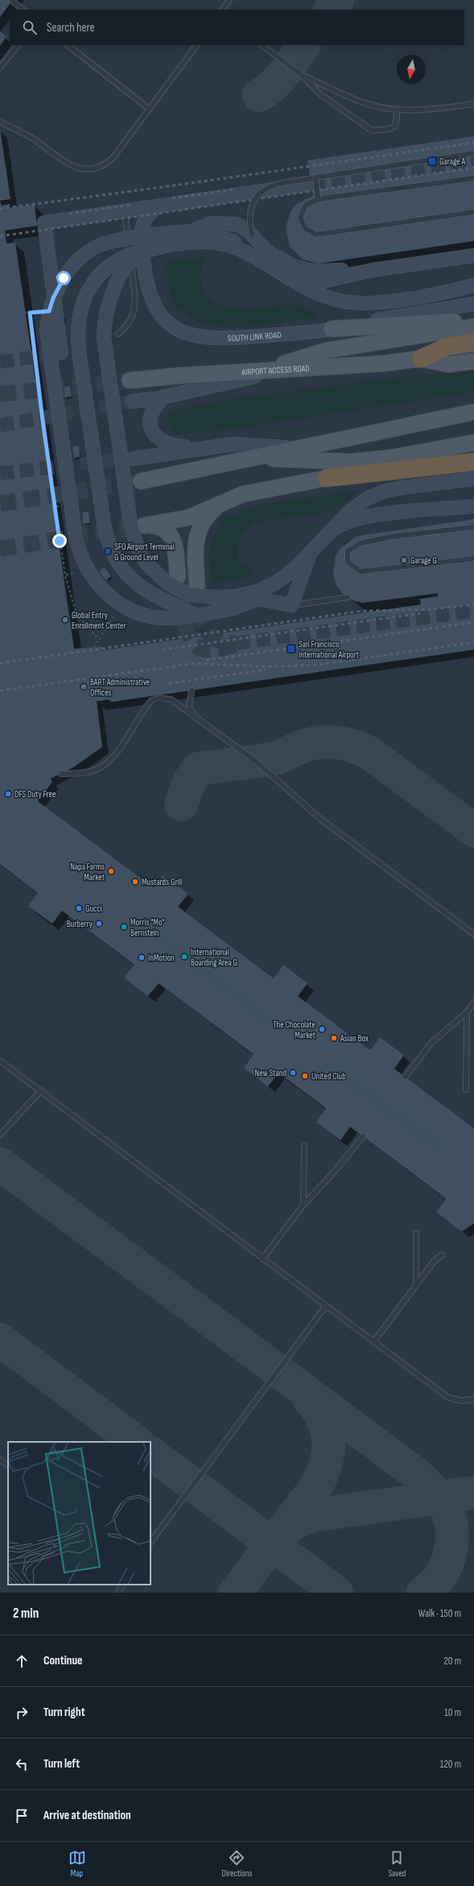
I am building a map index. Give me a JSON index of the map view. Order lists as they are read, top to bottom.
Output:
{
  "streets": {
    "main road": ["AIRPORT ACCESS ROAD"],
    "street": ["SOUTH LINK ROAD"]
  },
  "places": {
    "transit": ["Garage A", "SFO Airport Terminal G Ground Level", "San Francisco International Airport"],
    "other": [
      "Garage G",
      "Global Entry Enrollment Center",
      "BART Administrative Offices",
      "DFS Duty Free",
      "Napa Farms Market",
      "Mustards Grill",
      "Gucci",
      "Burberry",
      "Morris \"Mo\" Bernstein",
      "International Boarding Area G",
      "InMotion",
      "The Chocolate Market",
      "Asian Box",
      "New Stand",
      "United Club"
    ]
  },
  "north": "bottom",
  "page": {
    "search": "Search here",
    "heading": ["2 min", "Walk · 150 m"],
    "list": [
      ["Continue", "20 m"],
      ["Turn right", "10 m"],
      ["Turn left", "120 m"],
      "Arrive at destination"
    ],
    "nav": ["Map", "Directions", "Saved"]
  }
}
